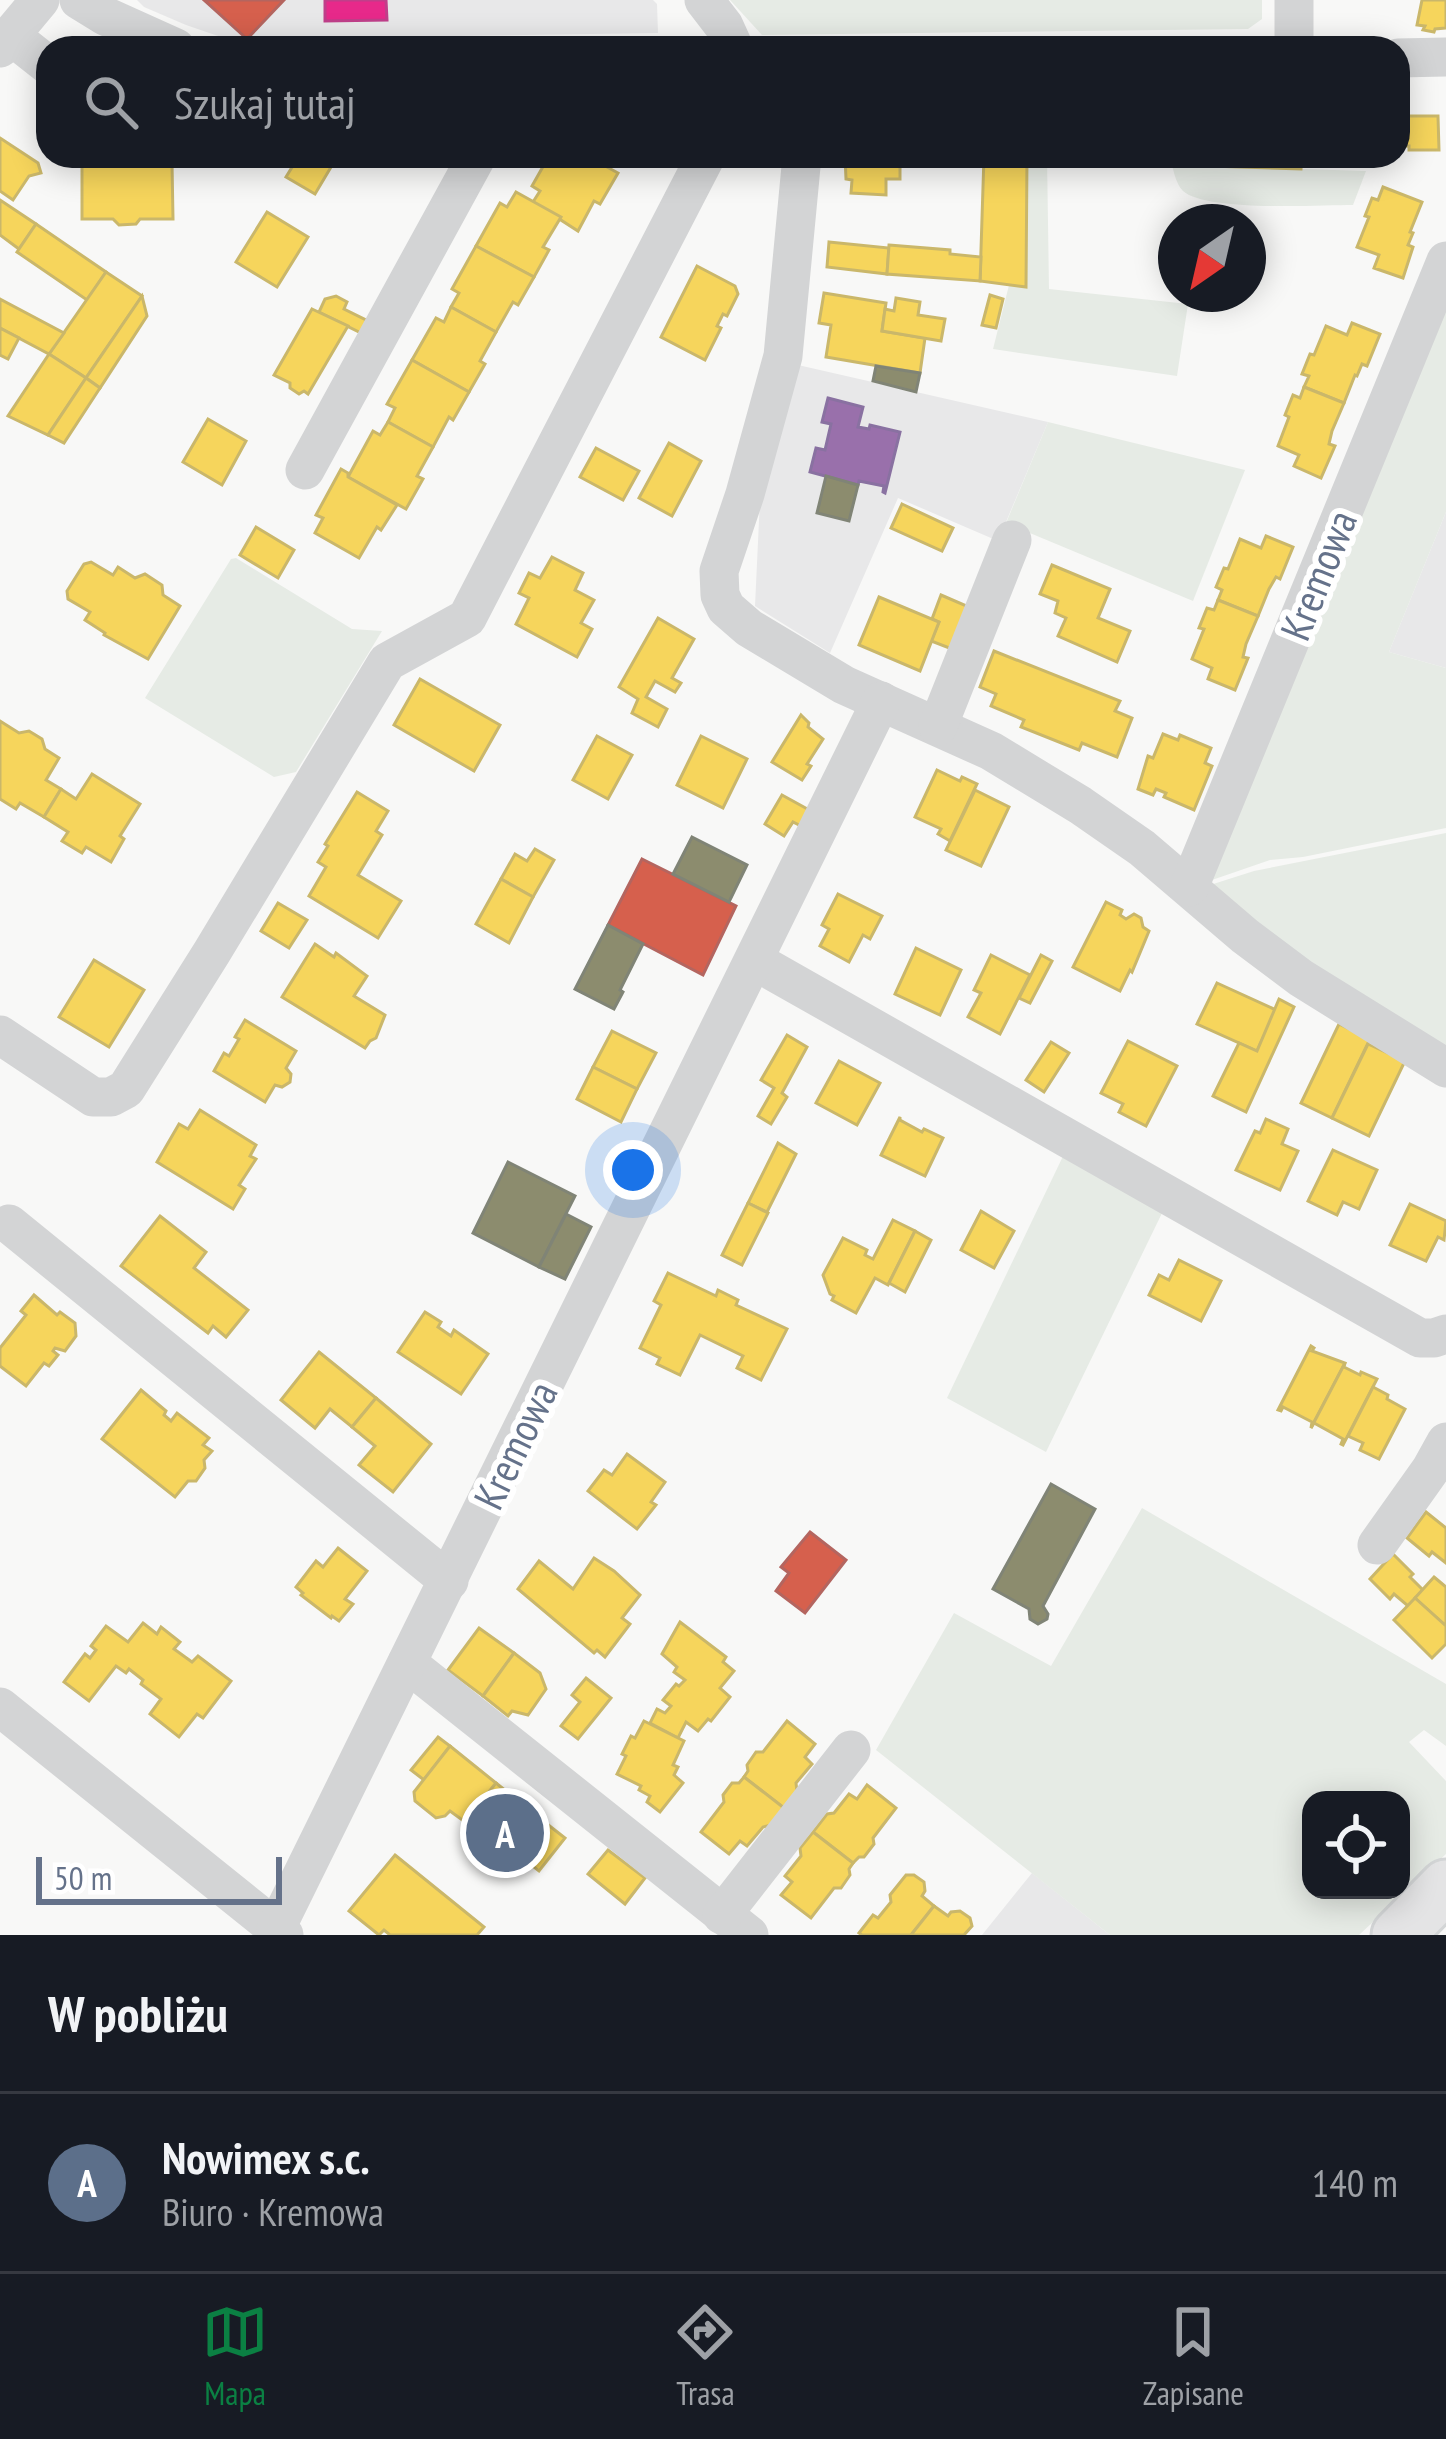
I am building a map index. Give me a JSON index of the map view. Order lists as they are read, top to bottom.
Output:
{
  "streets": {
    "street": ["Kremowa"]
  },
  "scale_bar": "50 m",
  "north": "bottom left",
  "page": {
    "search": "Szukaj tutaj",
    "pins": "A",
    "scale": "50 m",
    "heading": "W pobliżu",
    "list": [
      {
        "mark": "A",
        "name": "Nowimex s.c.",
        "note": "Biuro · Kremowa",
        "value": "140 m"
      }
    ],
    "nav": ["Mapa", "Trasa", "Zapisane"]
  }
}
